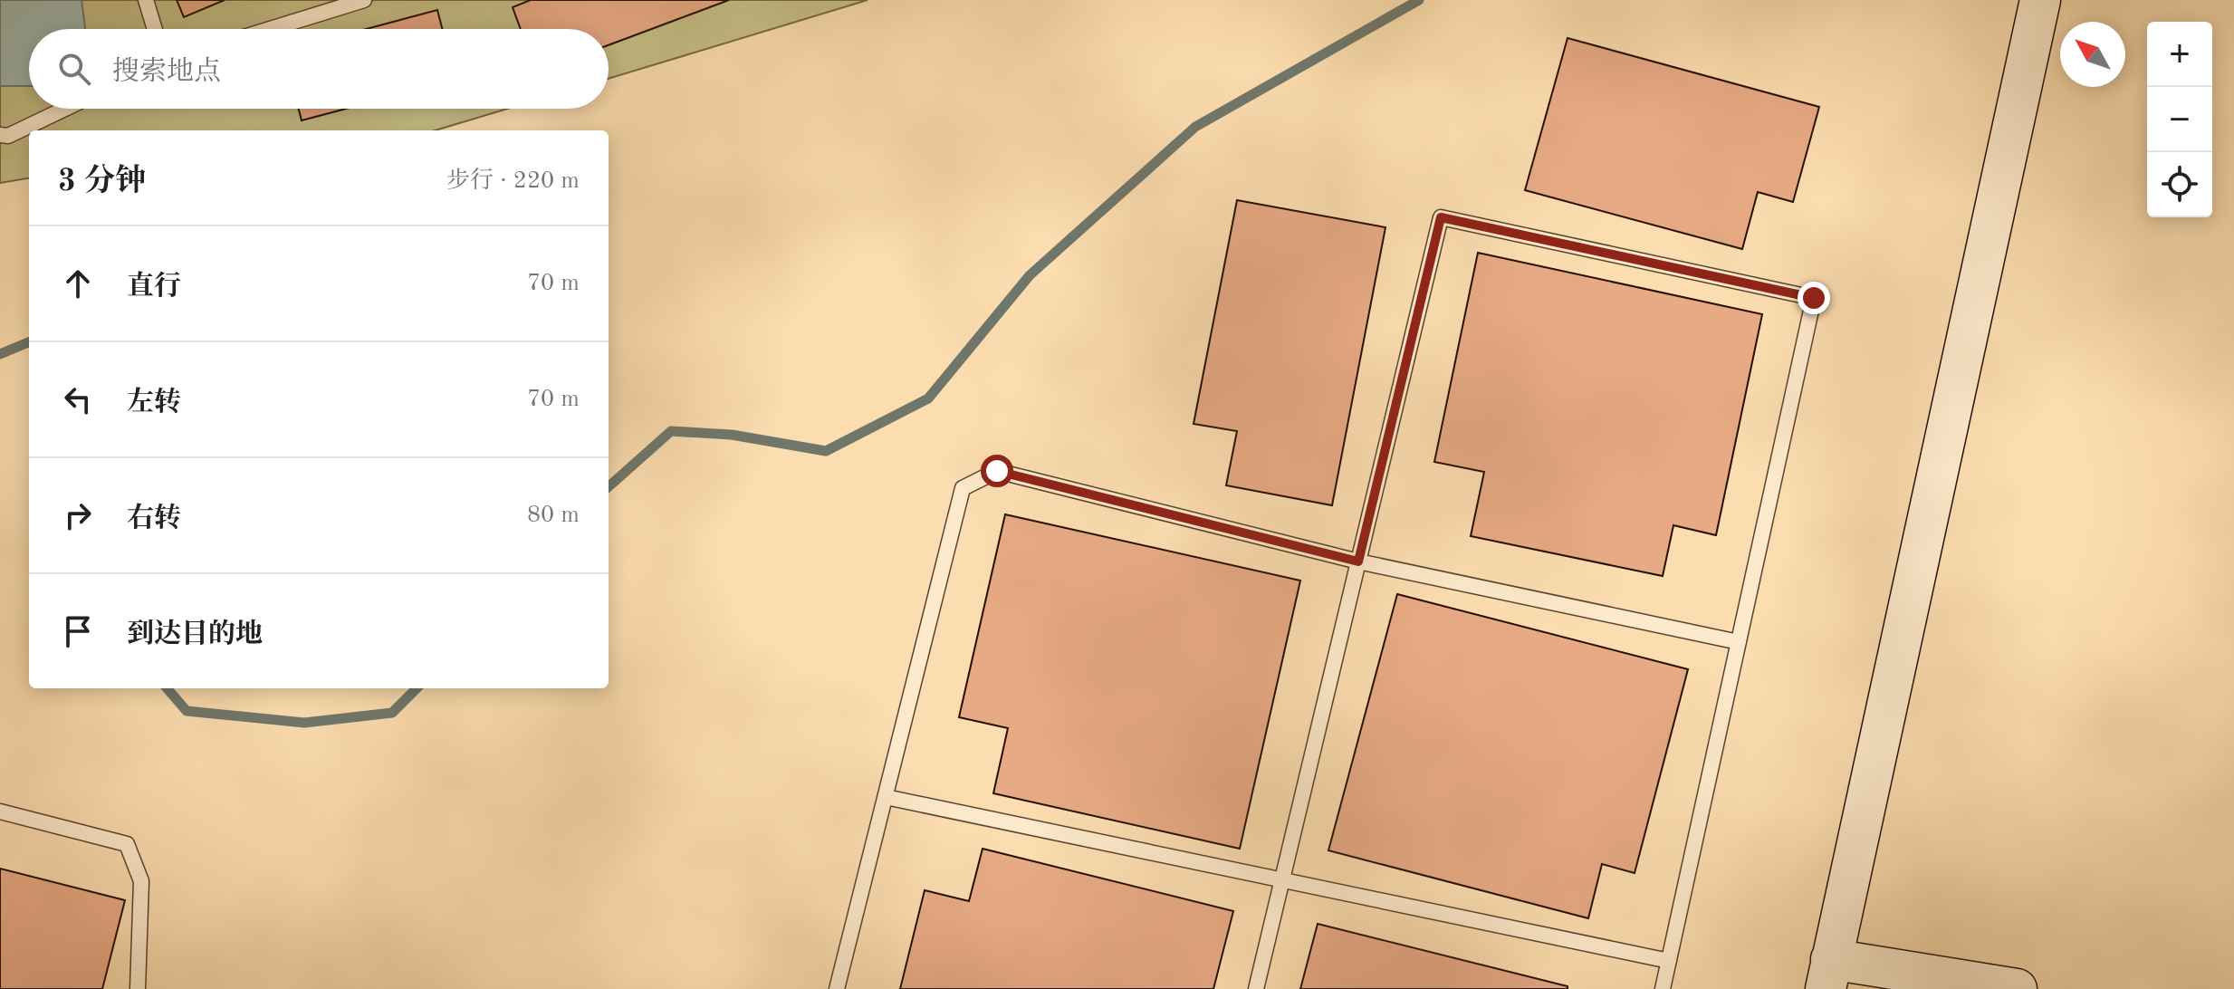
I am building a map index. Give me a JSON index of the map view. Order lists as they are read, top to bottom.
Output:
{
  "north": "top left",
  "page": {
    "map_buttons": ["+", "−"],
    "search": "搜索地点",
    "heading": ["3 分钟", "步行 · 220 m"],
    "list": [
      ["直行", "70 m"],
      ["左转", "70 m"],
      ["右转", "80 m"],
      "到达目的地"
    ]
  }
}
